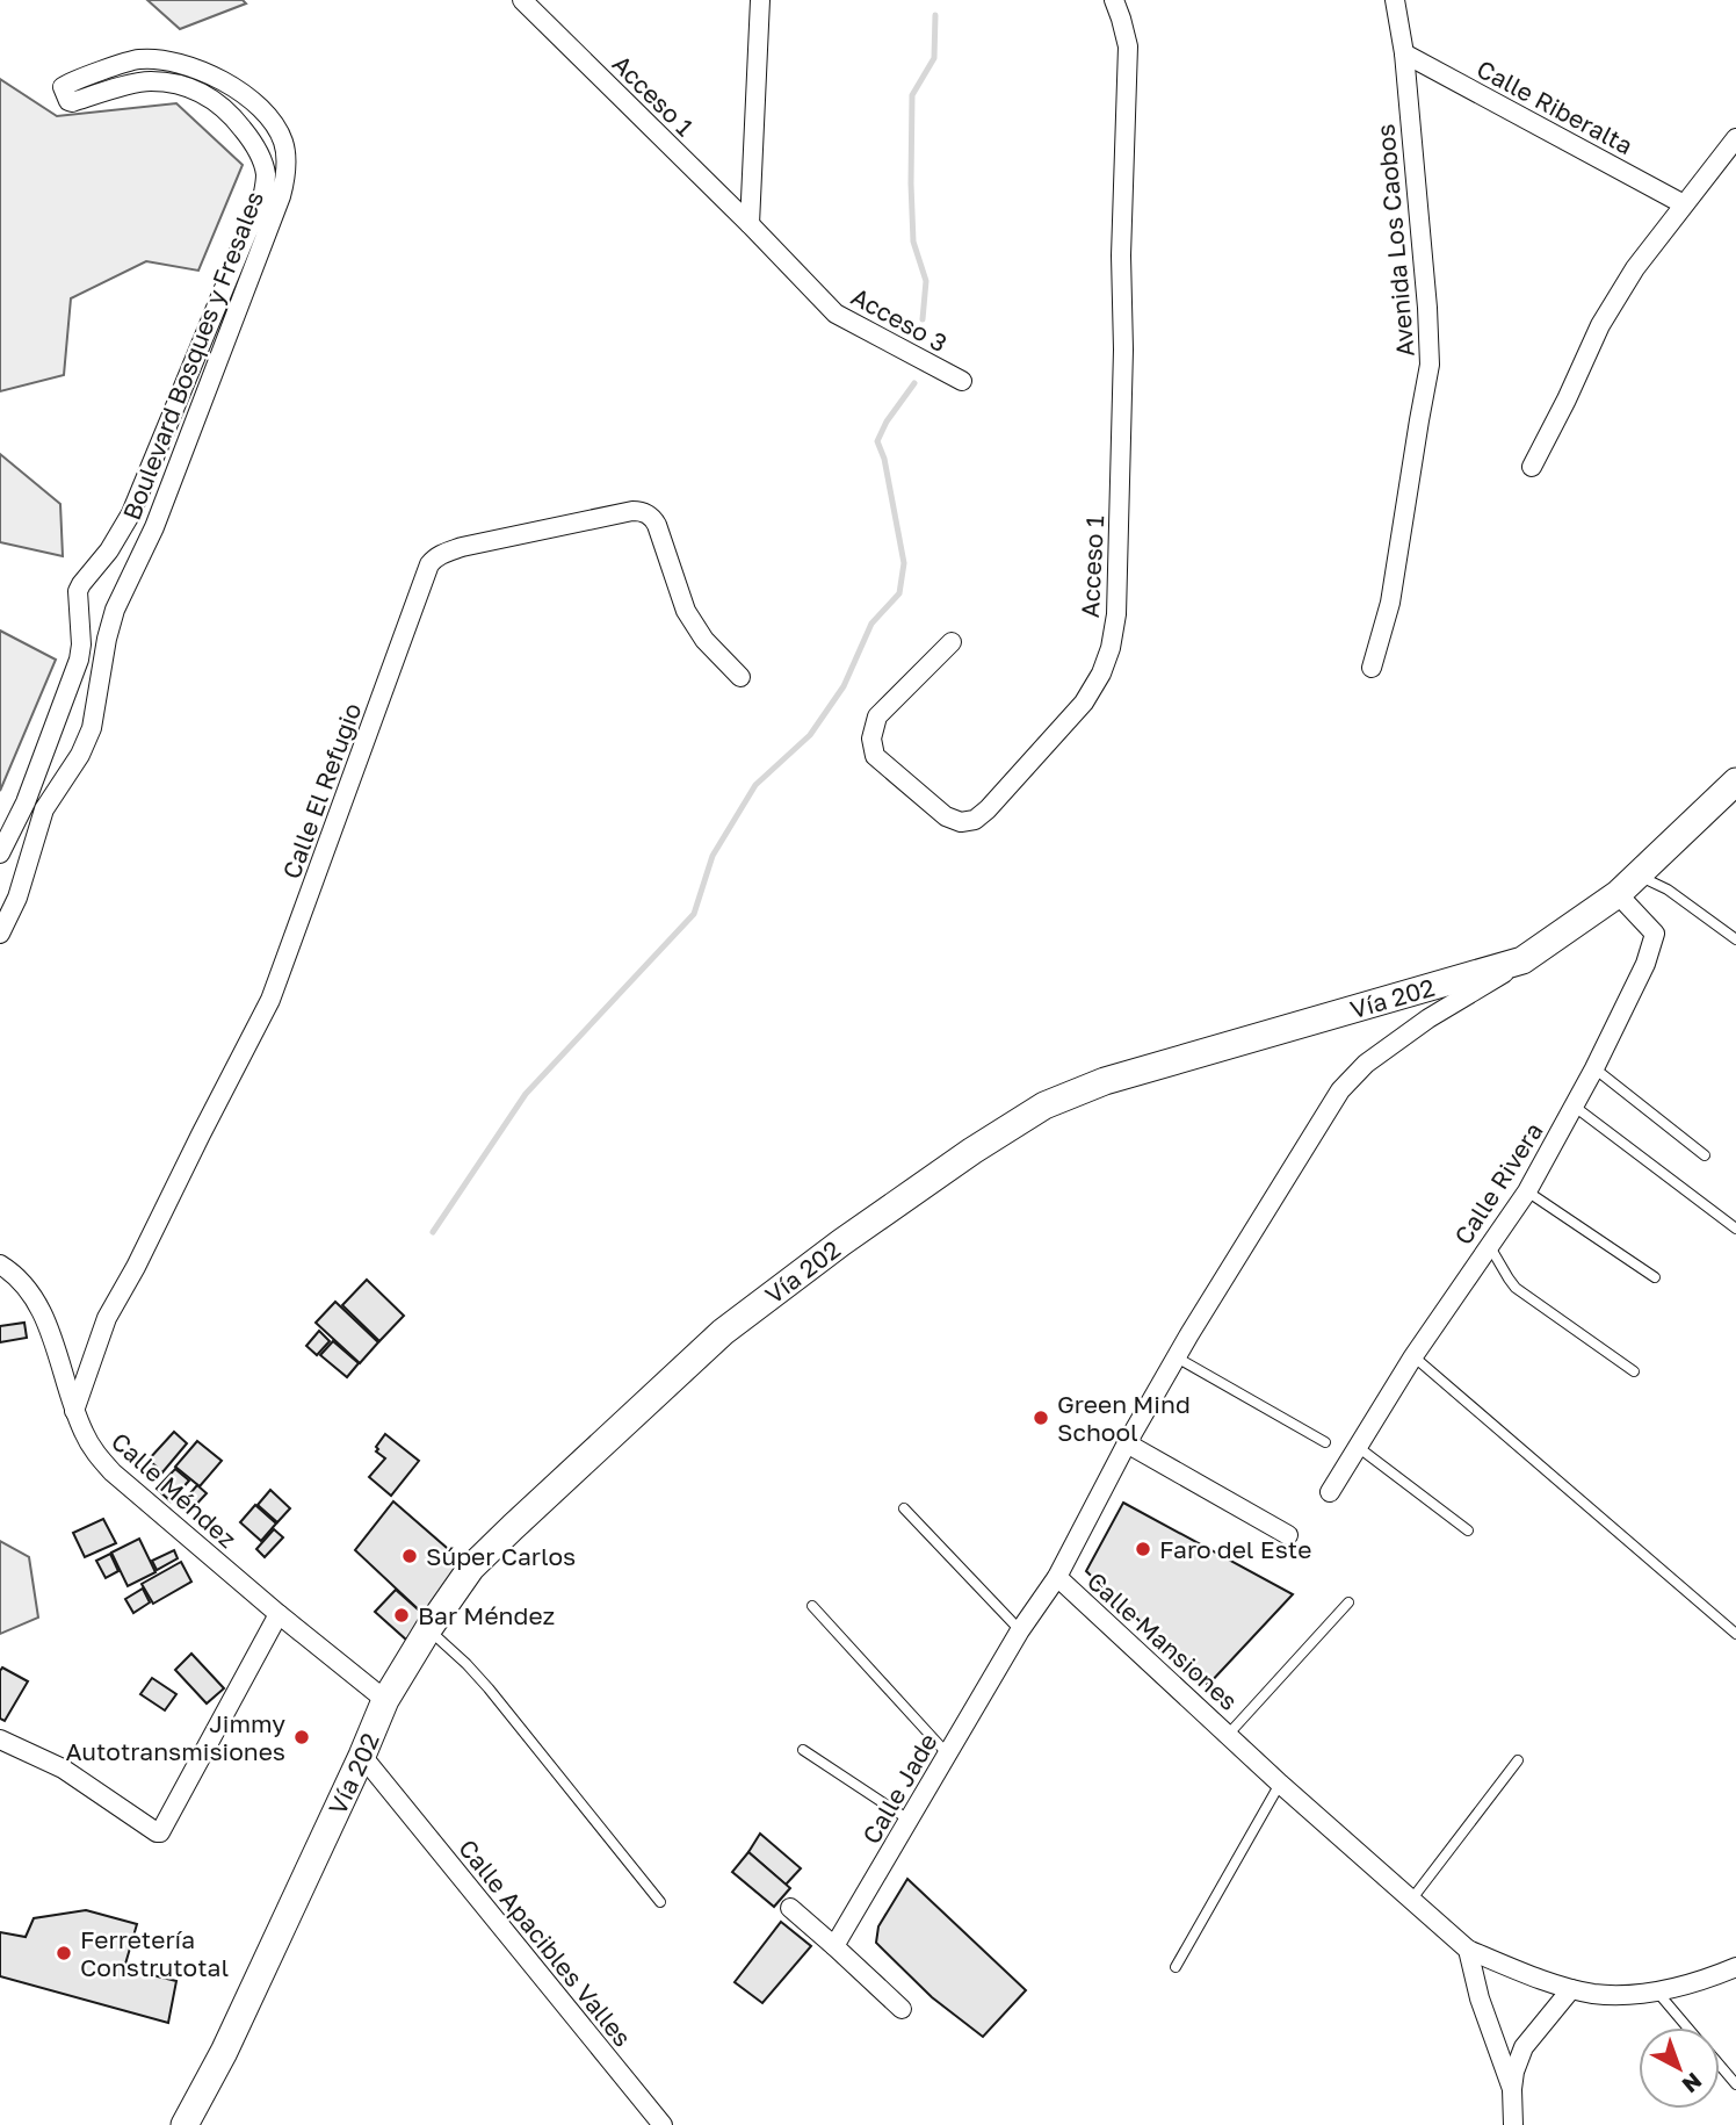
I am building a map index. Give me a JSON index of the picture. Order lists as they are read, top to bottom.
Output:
{
  "streets": {
    "main road": ["Vía 202"],
    "street": [
      "Acceso 1",
      "Calle Riberalta",
      "Avenida Los Caobos",
      "Acceso 3",
      "Boulevard Bosques y Fresales",
      "Calle El Refugio",
      "Calle Rivera",
      "Calle Méndez",
      "Calle Mansiones",
      "Calle Jade",
      "Calle Apacibles Valles"
    ]
  },
  "crossings": [
    ["Acceso 1", "Acceso 3"],
    ["Calle Riberalta", "Avenida Los Caobos"],
    ["Calle El Refugio", "Calle Méndez"],
    ["Vía 202", "Calle Rivera"],
    ["Vía 202", "Calle Méndez"],
    ["Vía 202", "Calle Mansiones"],
    ["Vía 202", "Calle Apacibles Valles"],
    ["Calle Mansiones", "Calle Jade"]
  ],
  "places": [
    "Green Mind School",
    "Faro del Este",
    "Súper Carlos",
    "Bar Méndez",
    "Jimmy Autotransmisiones",
    "Ferretería Construtotal"
  ],
  "north": "bottom right"
}
